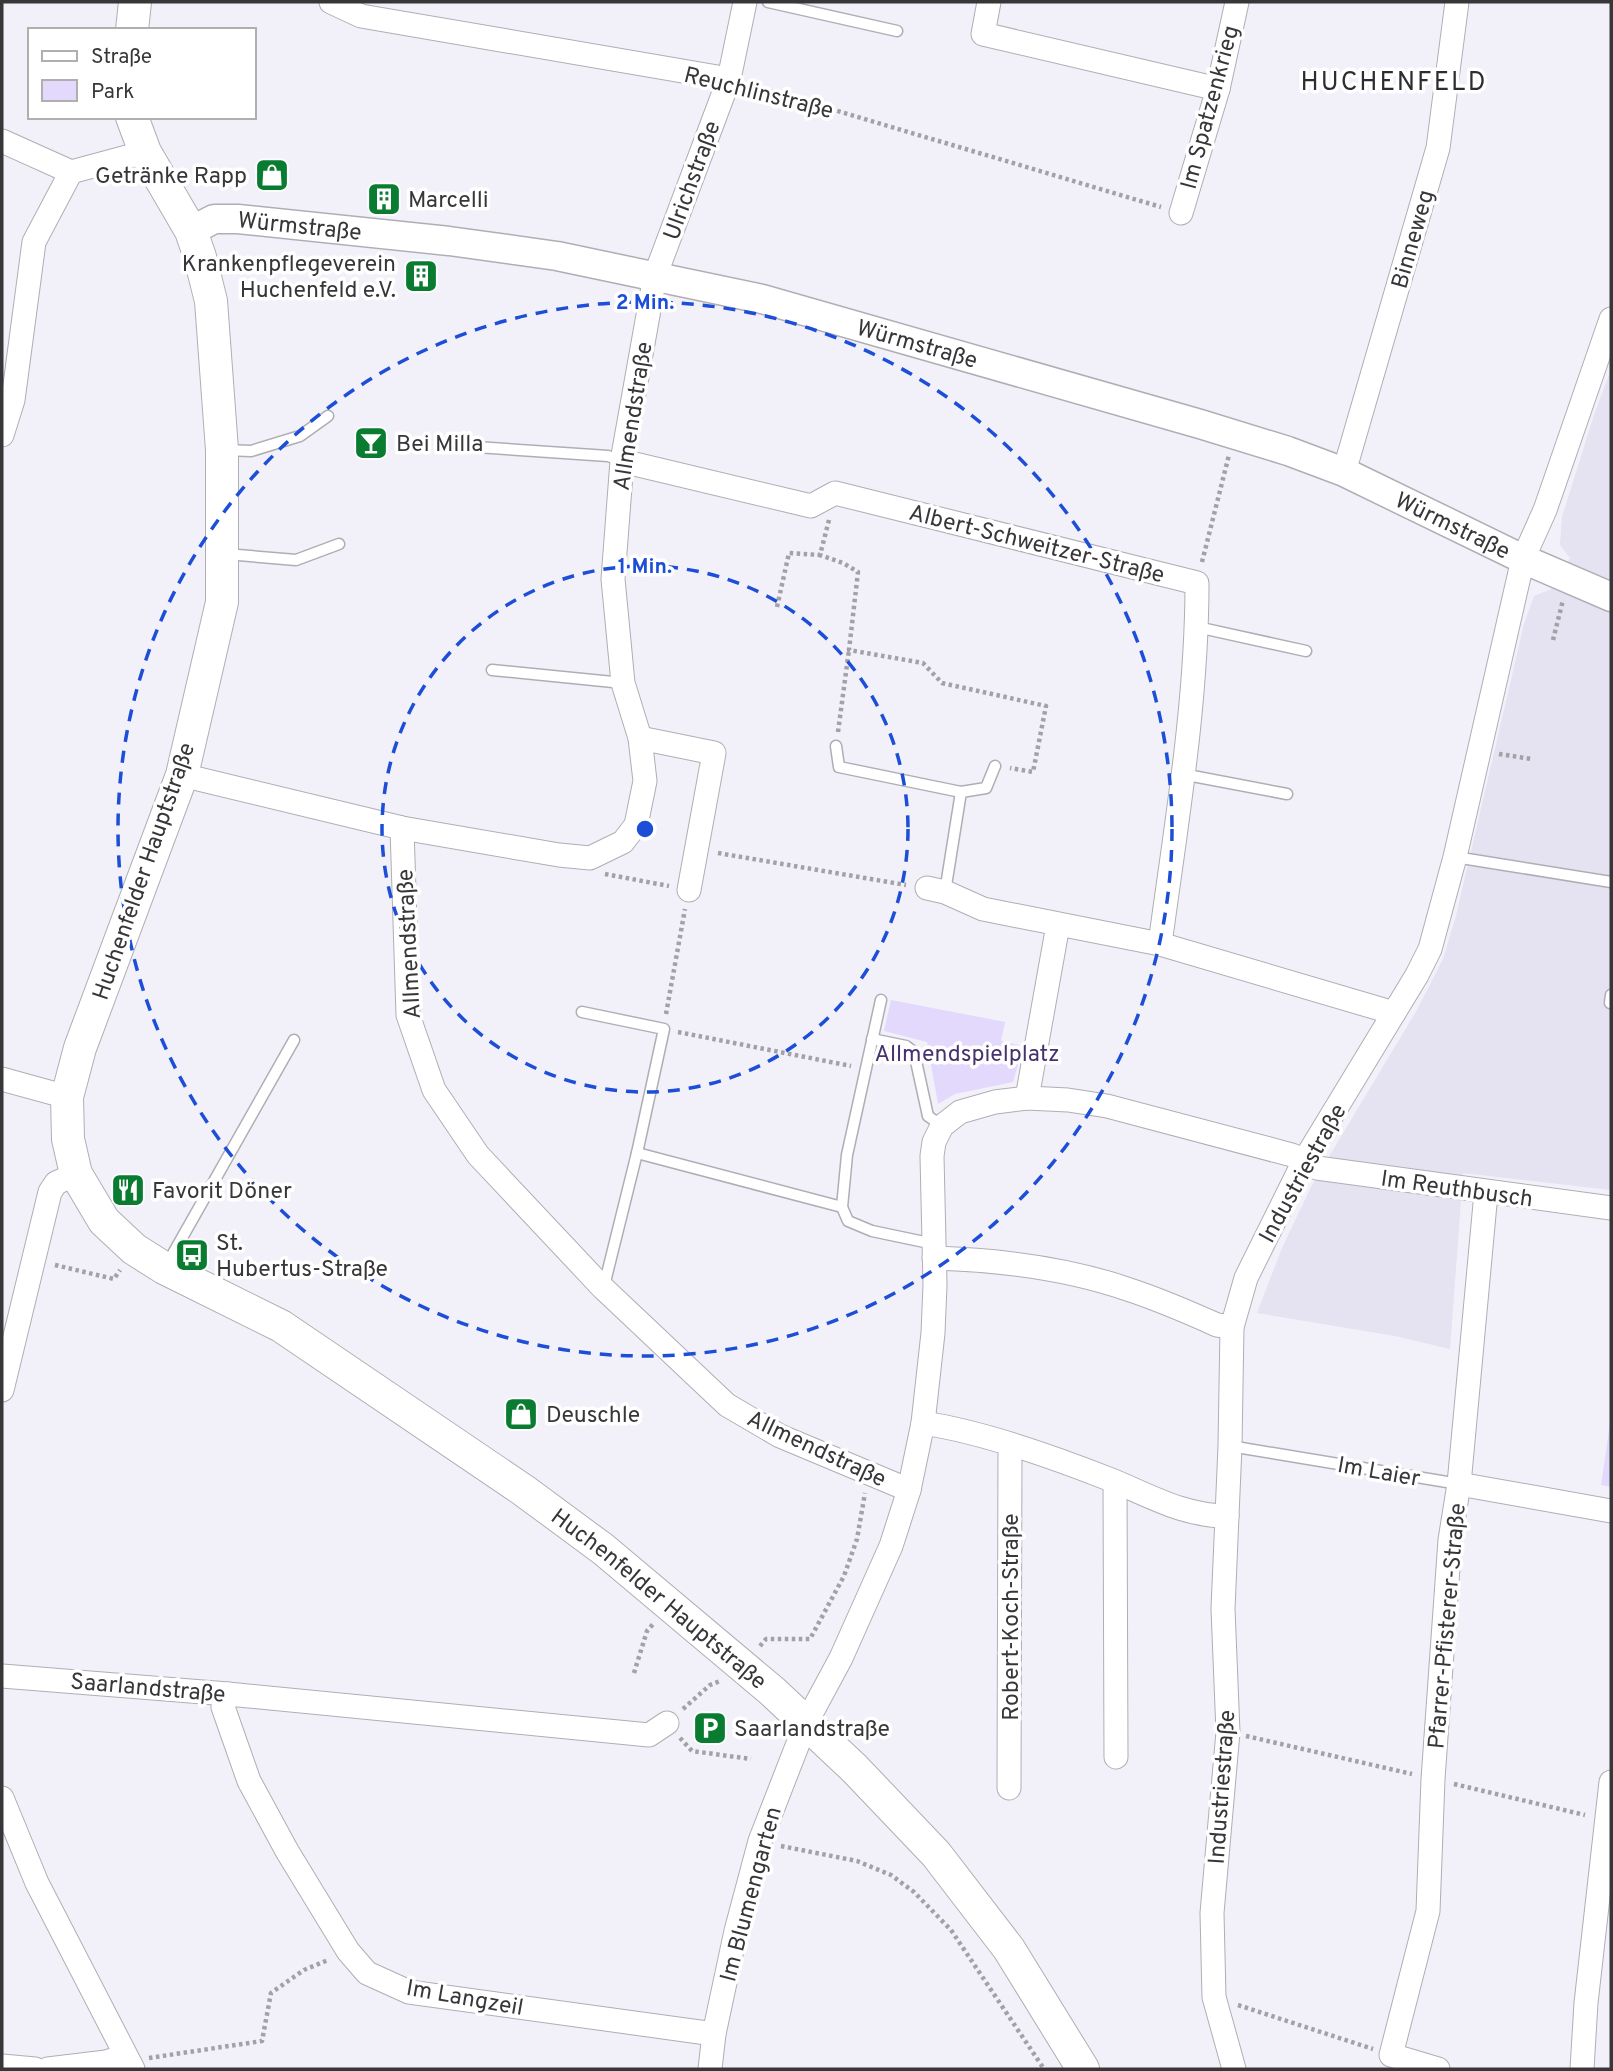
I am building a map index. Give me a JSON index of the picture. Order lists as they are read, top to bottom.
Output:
{
  "streets": {
    "main road": ["Huchenfelder Hauptstraße"],
    "street": [
      "Reuchlinstraße",
      "Im Spatzenkrieg",
      "Ulrichstraße",
      "Würmstraße",
      "Binneweg",
      "Allmendstraße",
      "Albert-Schweitzer-Straße",
      "Industriestraße",
      "Im Reuthbusch",
      "Im Laier",
      "Robert-Koch-Straße",
      "Pfarrer-Pfisterer-Straße",
      "Saarlandstraße",
      "Im Blumengarten",
      "Im Langzeil"
    ]
  },
  "crossings": [
    ["Reuchlinstraße", "Im Spatzenkrieg"],
    ["Reuchlinstraße", "Ulrichstraße"],
    ["Ulrichstraße", "Würmstraße"],
    ["Ulrichstraße", "Allmendstraße"],
    ["Würmstraße", "Binneweg"],
    ["Würmstraße", "Allmendstraße"],
    ["Würmstraße", "Huchenfelder Hauptstraße"],
    ["Würmstraße", "Industriestraße"],
    ["Allmendstraße", "Huchenfelder Hauptstraße"],
    ["Huchenfelder Hauptstraße", "Im Blumengarten"],
    ["Industriestraße", "Im Reuthbusch"],
    ["Industriestraße", "Im Laier"],
    ["Im Reuthbusch", "Pfarrer-Pfisterer-Straße"],
    ["Im Laier", "Pfarrer-Pfisterer-Straße"],
    ["Saarlandstraße", "Im Langzeil"],
    ["Im Blumengarten", "Im Langzeil"]
  ],
  "districts": ["HUCHENFELD"],
  "parks": ["Allmendspielplatz"],
  "places": {
    "shop": ["Getränke Rapp", "Deuschle"],
    "building": ["Marcelli", "Krankenpflegeverein Huchenfeld e.V."],
    "bar": ["Bei Milla"],
    "restaurant": ["Favorit Döner"],
    "bus stop": ["St. Hubertus-Straße"],
    "parking": ["Saarlandstraße"]
  },
  "legend": ["Straße", "Park"],
  "rings": ["2 Min.", "1 Min."]
}
